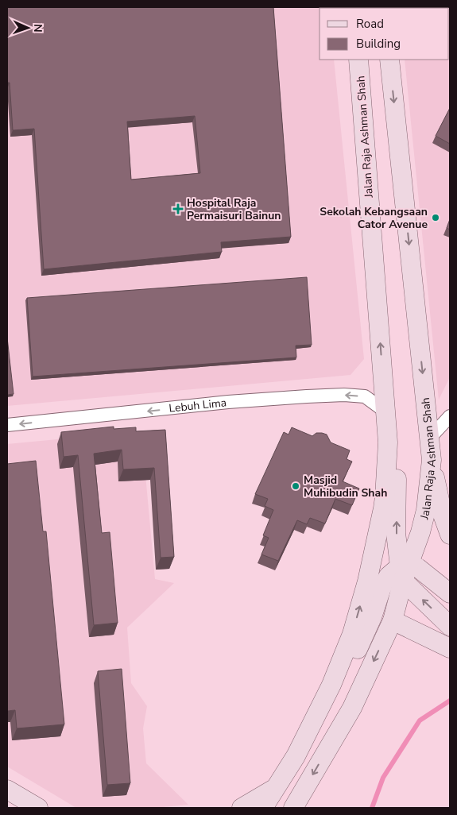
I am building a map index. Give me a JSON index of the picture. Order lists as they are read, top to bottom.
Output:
{
  "streets": {
    "main road": ["Jalan Raja Ashman Shah"],
    "street": ["Lebuh Lima"]
  },
  "crossings": [
    ["Jalan Raja Ashman Shah", "Lebuh Lima"]
  ],
  "one_way": ["Lebuh Lima"],
  "places": {
    "health": ["Hospital Raja Permaisuri Bainun"],
    "other": ["Sekolah Kebangsaan Cator Avenue", "Masjid Muhibudin Shah"]
  },
  "legend": ["Road", "Building"],
  "north": "right"
}
